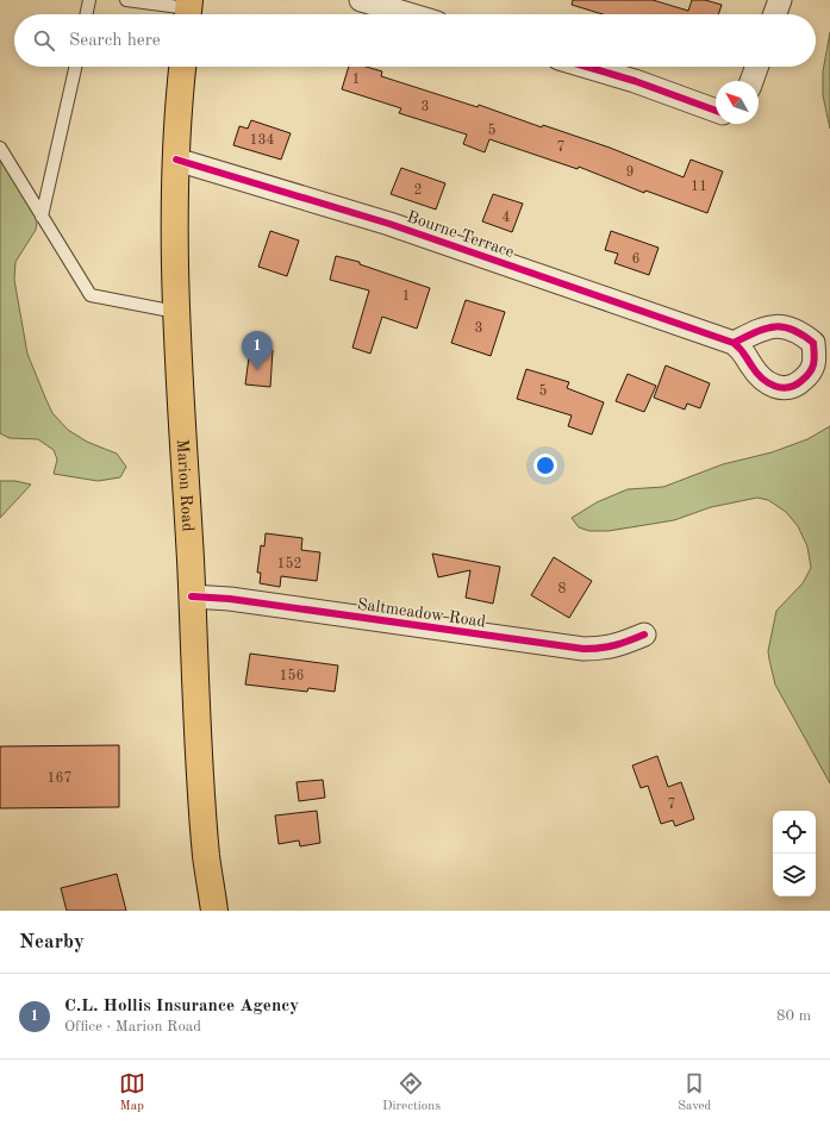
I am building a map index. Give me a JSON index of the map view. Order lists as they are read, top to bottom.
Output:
{
  "streets": {
    "main road": ["Marion Road"],
    "street": ["Bourne Terrace", "Saltmeadow Road"]
  },
  "crossings": [
    ["Bourne Terrace", "Marion Road"],
    ["Marion Road", "Saltmeadow Road"]
  ],
  "house_numbers": [
    "1",
    "3",
    "5",
    "134",
    "7",
    "9",
    "11",
    "2",
    "4",
    "6",
    "1",
    "3",
    "5",
    "152",
    "8",
    "156",
    "167",
    "7"
  ],
  "north": "top left",
  "page": {
    "search": "Search here",
    "pins": "1",
    "heading": "Nearby",
    "list": [
      {
        "mark": "1",
        "name": "C.L. Hollis Insurance Agency",
        "note": "Office · Marion Road",
        "value": "80 m"
      }
    ],
    "nav": ["Map", "Directions", "Saved"]
  }
}
